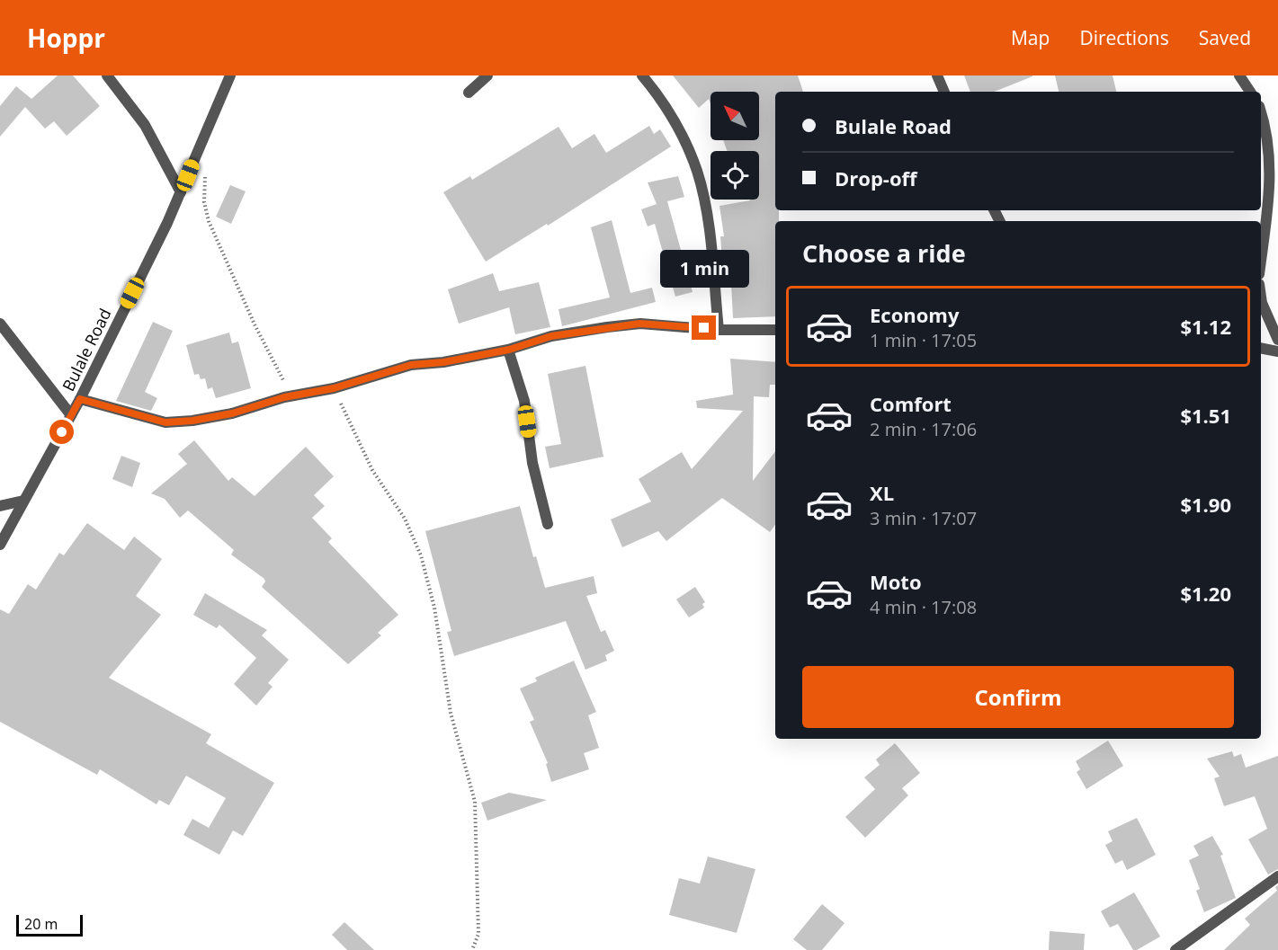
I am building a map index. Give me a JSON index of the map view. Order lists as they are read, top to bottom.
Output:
{
  "streets": {
    "street": ["Bulale Road"]
  },
  "scale_bar": "20 m",
  "north": "top left",
  "page": {
    "header": "Hoppr",
    "nav": ["Map", "Directions", "Saved"],
    "banner": ["Bulale Road", "Drop-off"],
    "heading": "Choose a ride",
    "bubble": "1 min",
    "list": [
      {
        "name": "Economy",
        "note": "1 min · 17:05",
        "value": "$1.12"
      },
      {
        "name": "Comfort",
        "note": "2 min · 17:06",
        "value": "$1.51"
      },
      {
        "name": "XL",
        "note": "3 min · 17:07",
        "value": "$1.90"
      },
      {
        "name": "Moto",
        "note": "4 min · 17:08",
        "value": "$1.20"
      }
    ],
    "buttons": "Confirm",
    "scale": "20 m"
  }
}
